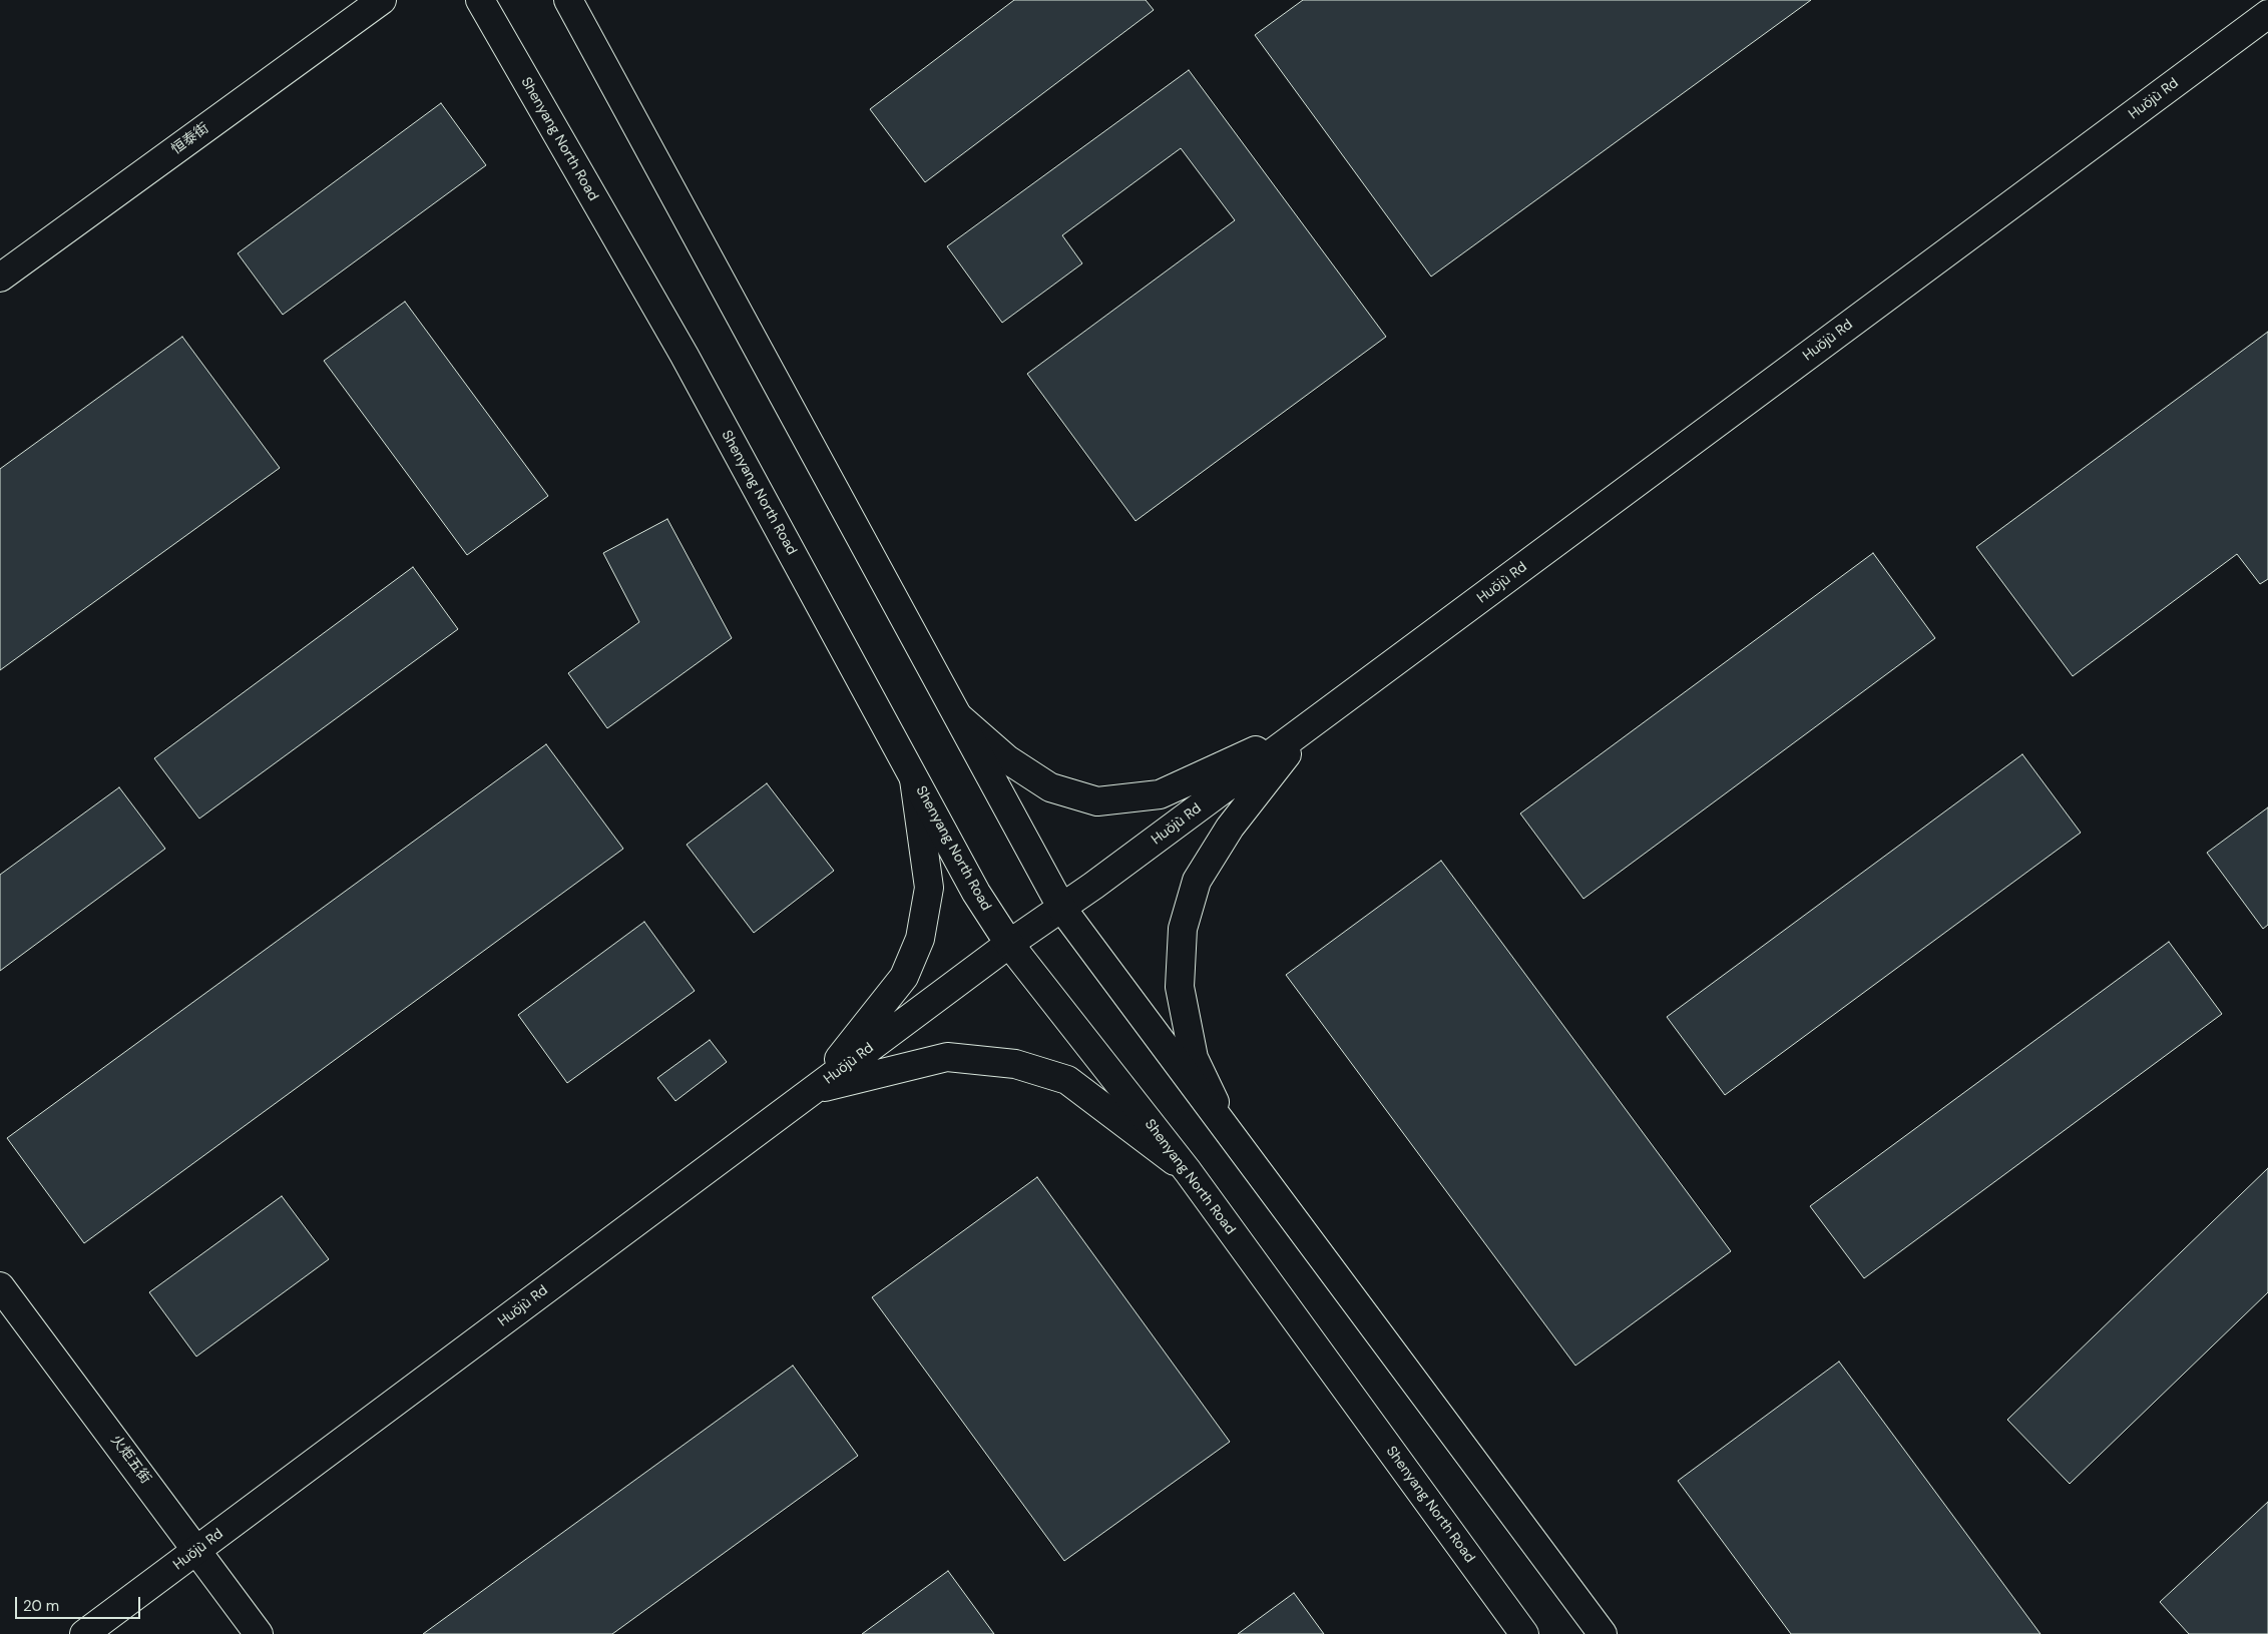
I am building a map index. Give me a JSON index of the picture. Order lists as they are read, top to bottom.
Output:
{
  "streets": {
    "main road": [
      "Huǒjù Rd",
      "恒泰街",
      "Shenyang North Road",
      "火炬五街"
    ]
  },
  "crossings": [
    ["Huǒjù Rd", "Shenyang North Road"],
    ["Huǒjù Rd", "火炬五街"]
  ],
  "scale_bar": "20 m"
}
